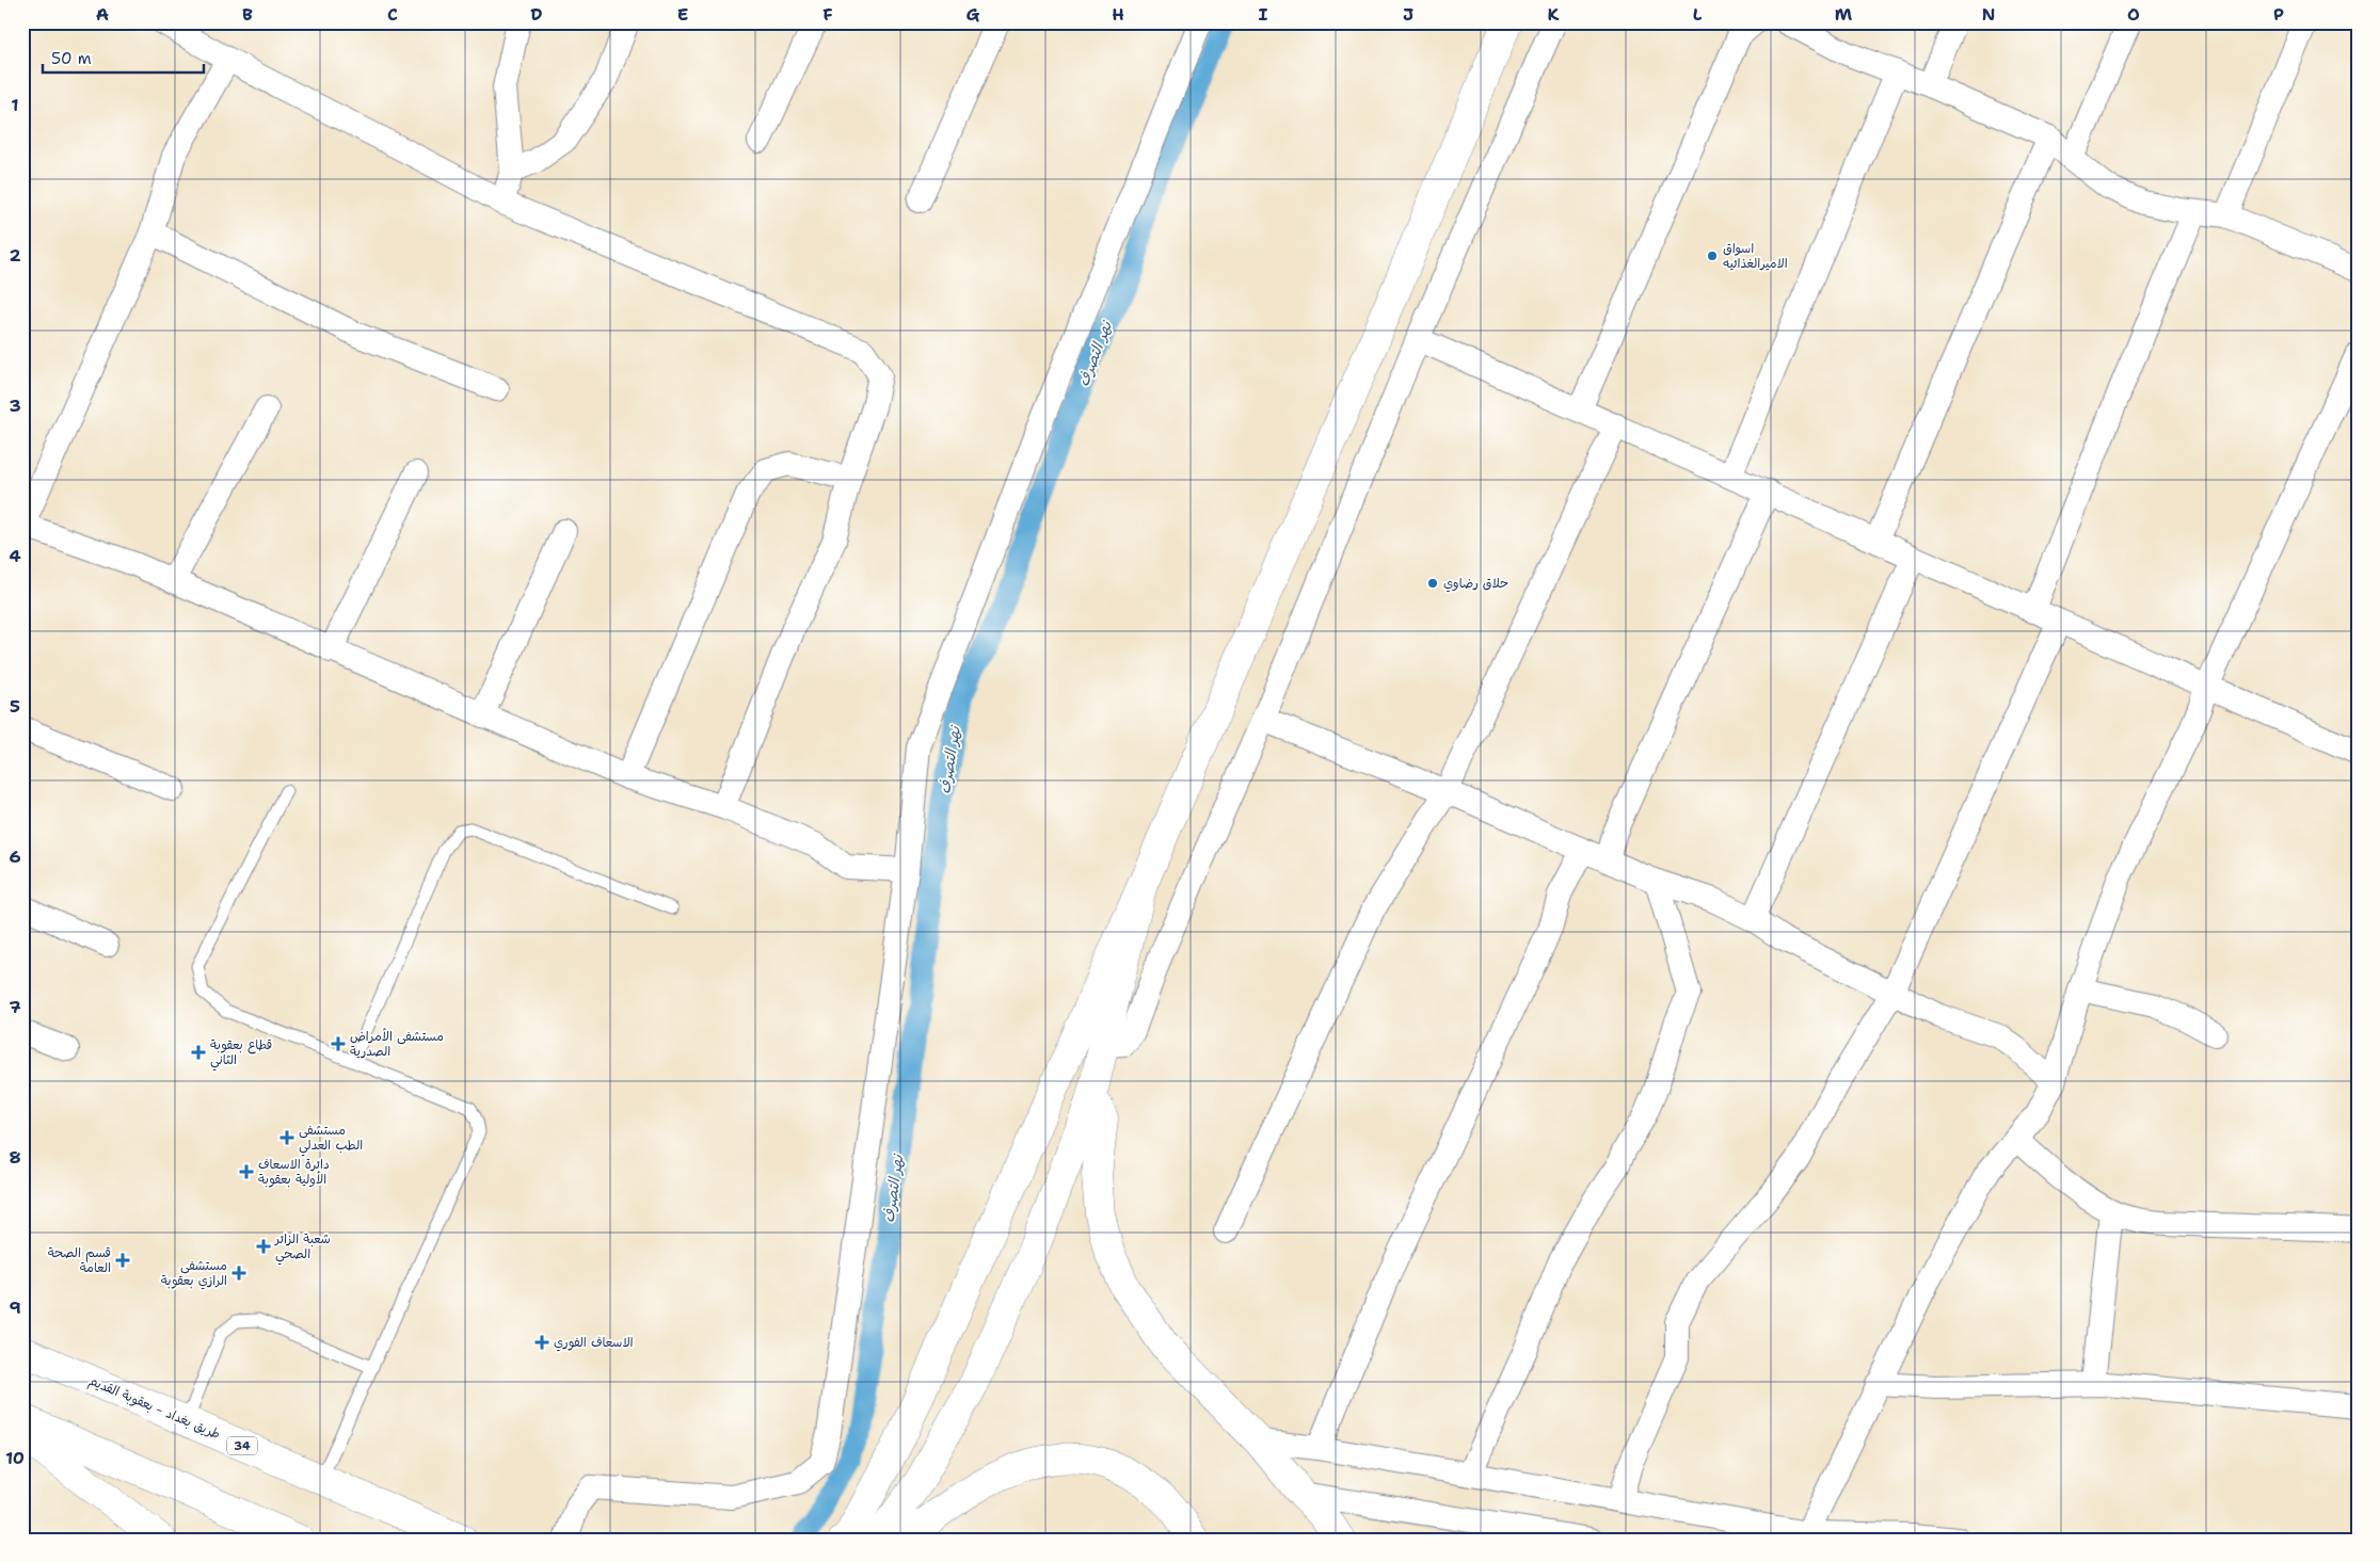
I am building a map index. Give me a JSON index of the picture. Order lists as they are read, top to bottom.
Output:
{
  "streets": {
    "main road": ["طريق بغداد - بعقوبة القديم", "34"]
  },
  "water": ["نهر التصرف"],
  "places": {
    "other": ["اسواق الاميرالغذائيه", "حلاق رضاوي"],
    "health": [
      "مستشفى الأمراض الصدرية",
      "قطاع بعقوبة الثاني",
      "مستشفى الطب العدلي",
      "دائرة الاسعاف الأولية بعقوبة",
      "شعبة الزائر الصحي",
      "قسم الصحة العامة",
      "مستشفى الرازي بعقوبة",
      "الاسعاف الفوري"
    ]
  },
  "scale_bar": "50 m",
  "grid": {
    "columns": [
      "A",
      "B",
      "C",
      "D",
      "E",
      "F",
      "G",
      "H",
      "I",
      "J",
      "K",
      "L",
      "M",
      "N",
      "O",
      "P"
    ],
    "rows": [
      "1",
      "2",
      "3",
      "4",
      "5",
      "6",
      "7",
      "8",
      "9",
      "10"
    ]
  }
}
